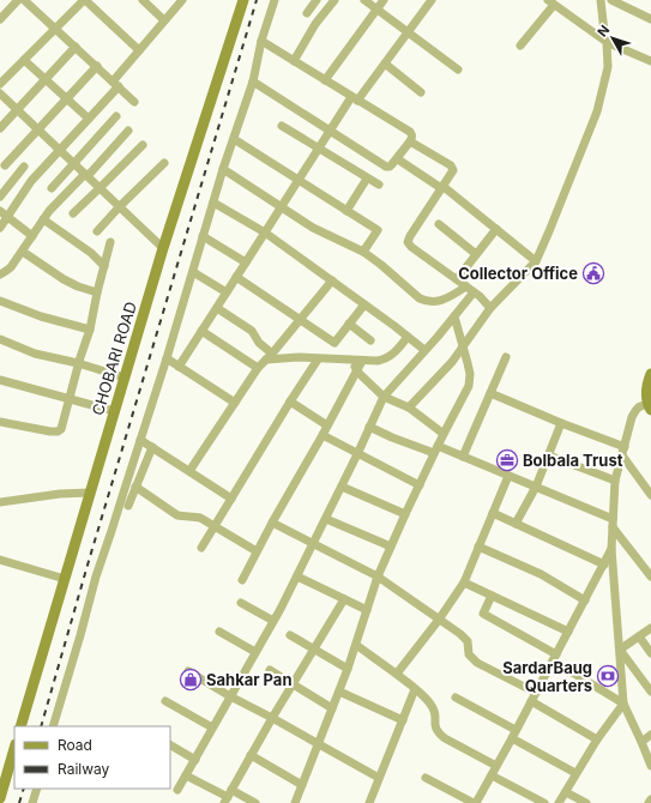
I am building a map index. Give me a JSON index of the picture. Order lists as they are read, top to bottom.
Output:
{
  "streets": {
    "street": ["CHOBARI ROAD"]
  },
  "places": {
    "public building": ["Collector Office"],
    "office": ["Bolbala Trust"],
    "bank": ["SardarBaug Quarters"],
    "shop": ["Sahkar Pan"]
  },
  "legend": ["Road", "Railway"],
  "north": "top left"
}
